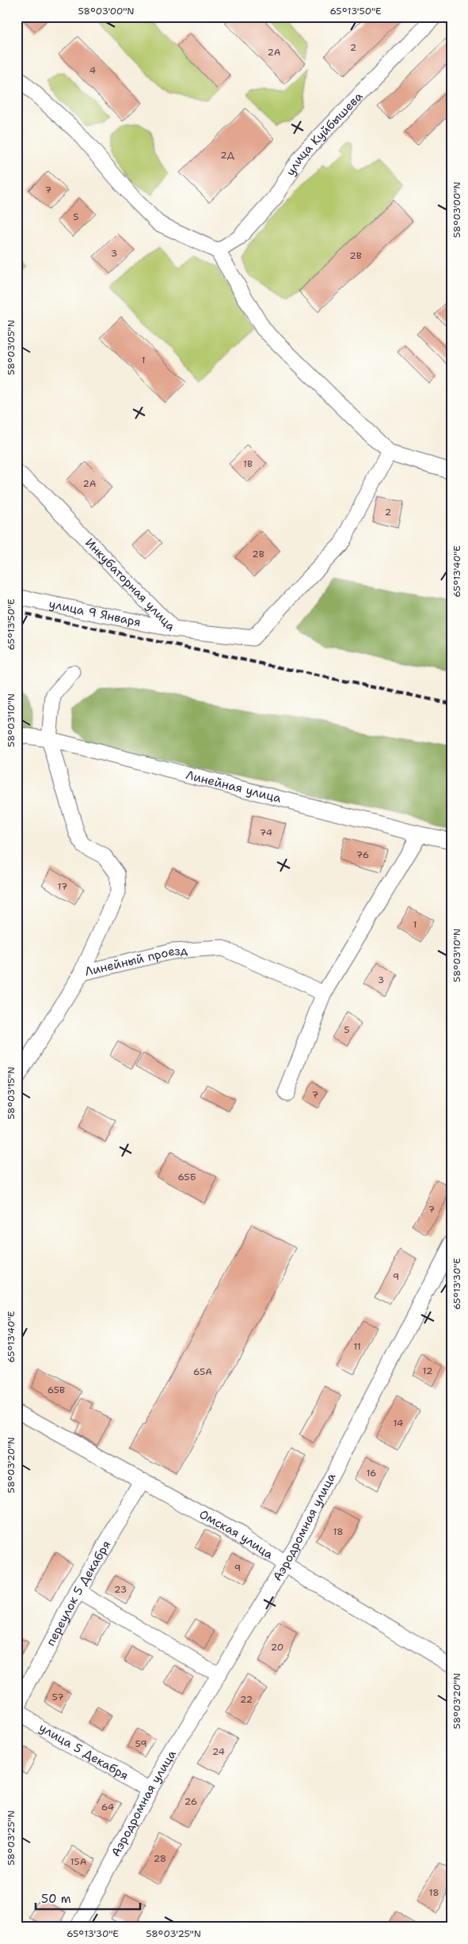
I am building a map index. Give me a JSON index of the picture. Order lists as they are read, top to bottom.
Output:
{
  "streets": {
    "street": [
      "улица Куйбышева",
      "Инкубаторная улица",
      "улица 9 Января",
      "Линейная улица",
      "Линейный проезд",
      "Аэродромная улица",
      "Омская улица",
      "переулок 5 Декабря",
      "улица 5 Декабря"
    ]
  },
  "crossings": [
    ["Инкубаторная улица", "улица 9 Января"],
    ["Линейная улица", "Линейный проезд"],
    ["Аэродромная улица", "Омская улица"],
    ["Аэродромная улица", "улица 5 Декабря"],
    ["Омская улица", "переулок 5 Декабря"]
  ],
  "house_numbers": [
    "2",
    "2А",
    "4",
    "2Д",
    "7",
    "5",
    "3",
    "2В",
    "1",
    "1В",
    "2А",
    "2",
    "2В",
    "74",
    "76",
    "17",
    "1",
    "3",
    "5",
    "7",
    "65Б",
    "7",
    "9",
    "11",
    "12",
    "65А",
    "65В",
    "14",
    "16",
    "18",
    "9",
    "23",
    "20",
    "57",
    "22",
    "59",
    "24",
    "26",
    "64",
    "28",
    "15А",
    "18"
  ],
  "scale_bar": "50 m",
  "coordinates": [
    "58°03'00\"N",
    "65°13'50\"E",
    "58°03'05\"N",
    "65°13'40\"E",
    "58°03'10\"N",
    "58°03'15\"N",
    "65°13'30\"E",
    "58°03'20\"N",
    "58°03'25\"N"
  ]
}
